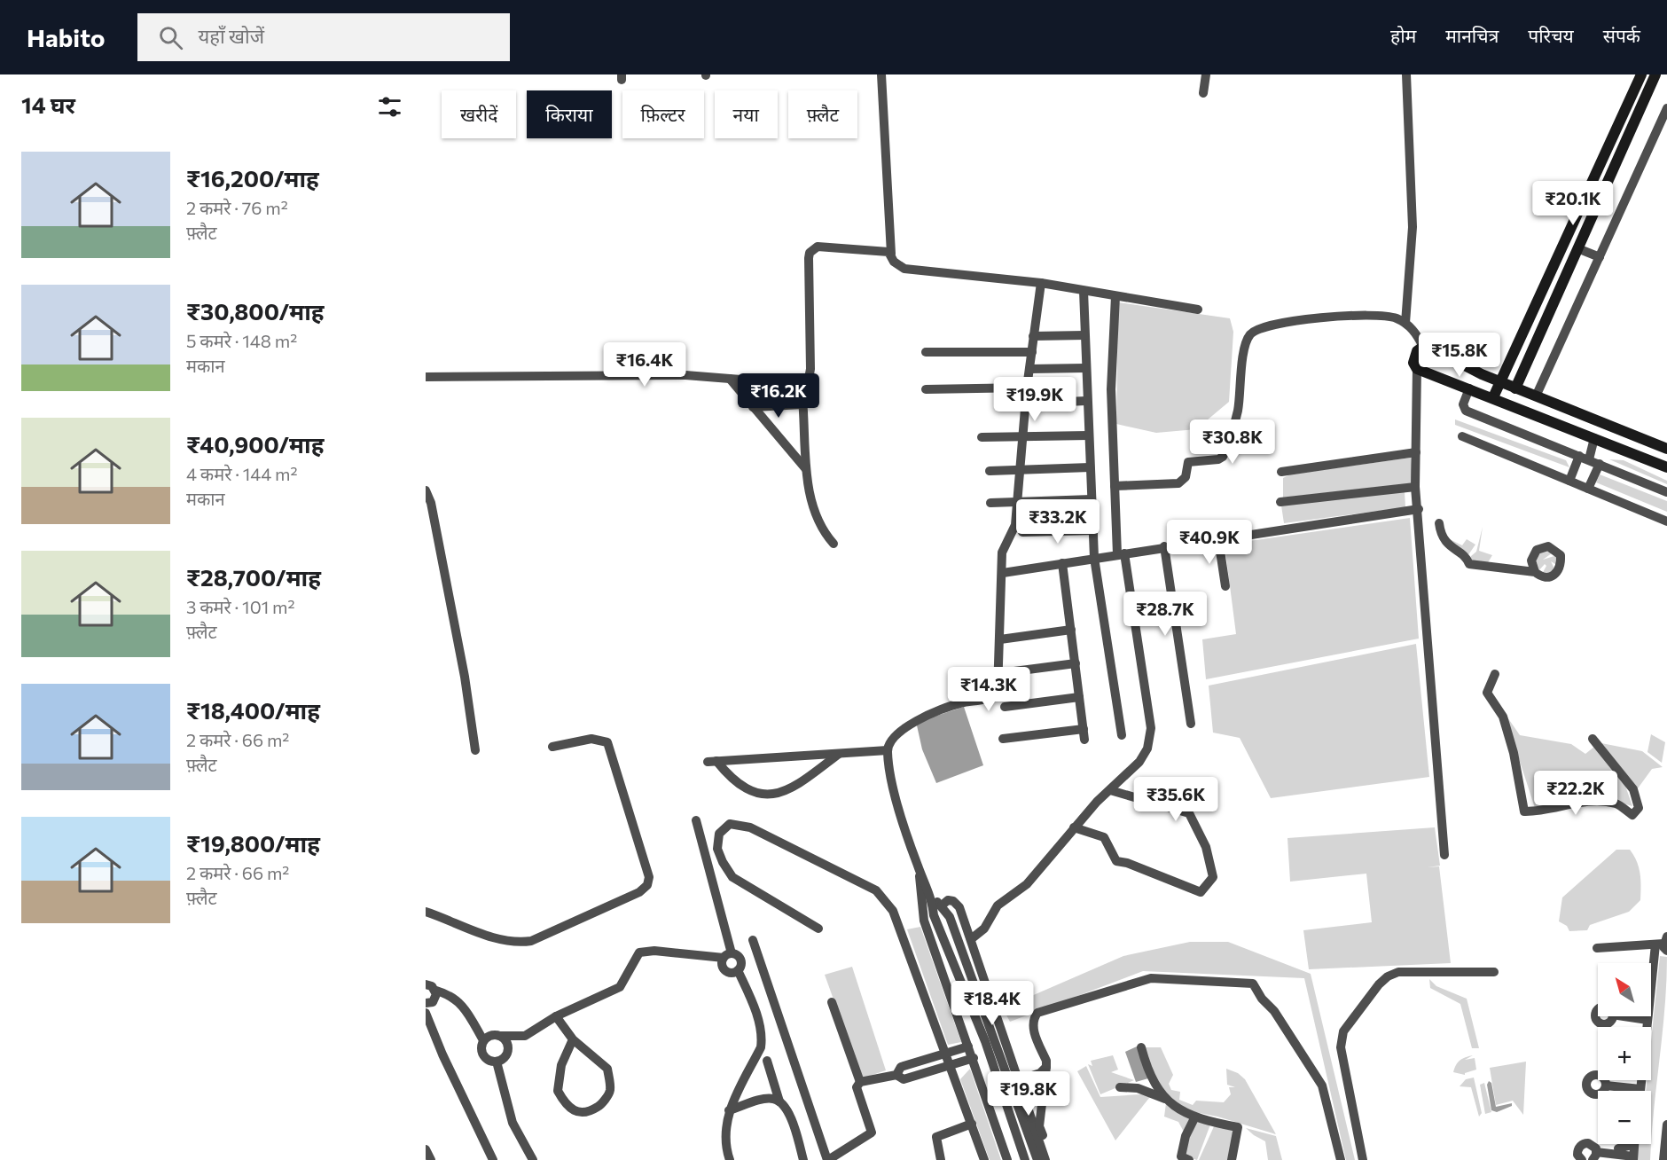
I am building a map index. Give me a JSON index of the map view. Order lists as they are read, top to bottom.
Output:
{
  "north": "top left",
  "page": {
    "header": "Habito",
    "search": "यहाँ खोजें",
    "nav": [
      "होम",
      "मानचित्र",
      "परिचय",
      "संपर्क"
    ],
    "heading": "14 घर",
    "chip": [
      "खरीदें",
      "किराया",
      "फ़िल्टर",
      "नया",
      "फ़्लैट"
    ],
    "list": [
      {
        "name": "₹16,200/माह",
        "note": "2 कमरे · 76 m² · फ़्लैट"
      },
      {
        "name": "₹30,800/माह",
        "note": "5 कमरे · 148 m² · मकान"
      },
      {
        "name": "₹40,900/माह",
        "note": "4 कमरे · 144 m² · मकान"
      },
      {
        "name": "₹28,700/माह",
        "note": "3 कमरे · 101 m² · फ़्लैट"
      },
      {
        "name": "₹18,400/माह",
        "note": "2 कमरे · 66 m² · फ़्लैट"
      },
      {
        "name": "₹19,800/माह",
        "note": "2 कमरे · 66 m² · फ़्लैट"
      }
    ],
    "price": [
      "₹20.1K",
      "₹15.8K",
      "₹16.4K",
      "₹16.2K",
      "₹19.9K",
      "₹30.8K",
      "₹33.2K",
      "₹40.9K",
      "₹28.7K",
      "₹14.3K",
      "₹22.2K",
      "₹35.6K",
      "₹18.4K",
      "₹19.8K"
    ],
    "map_buttons": ["+", "−"]
  }
}
